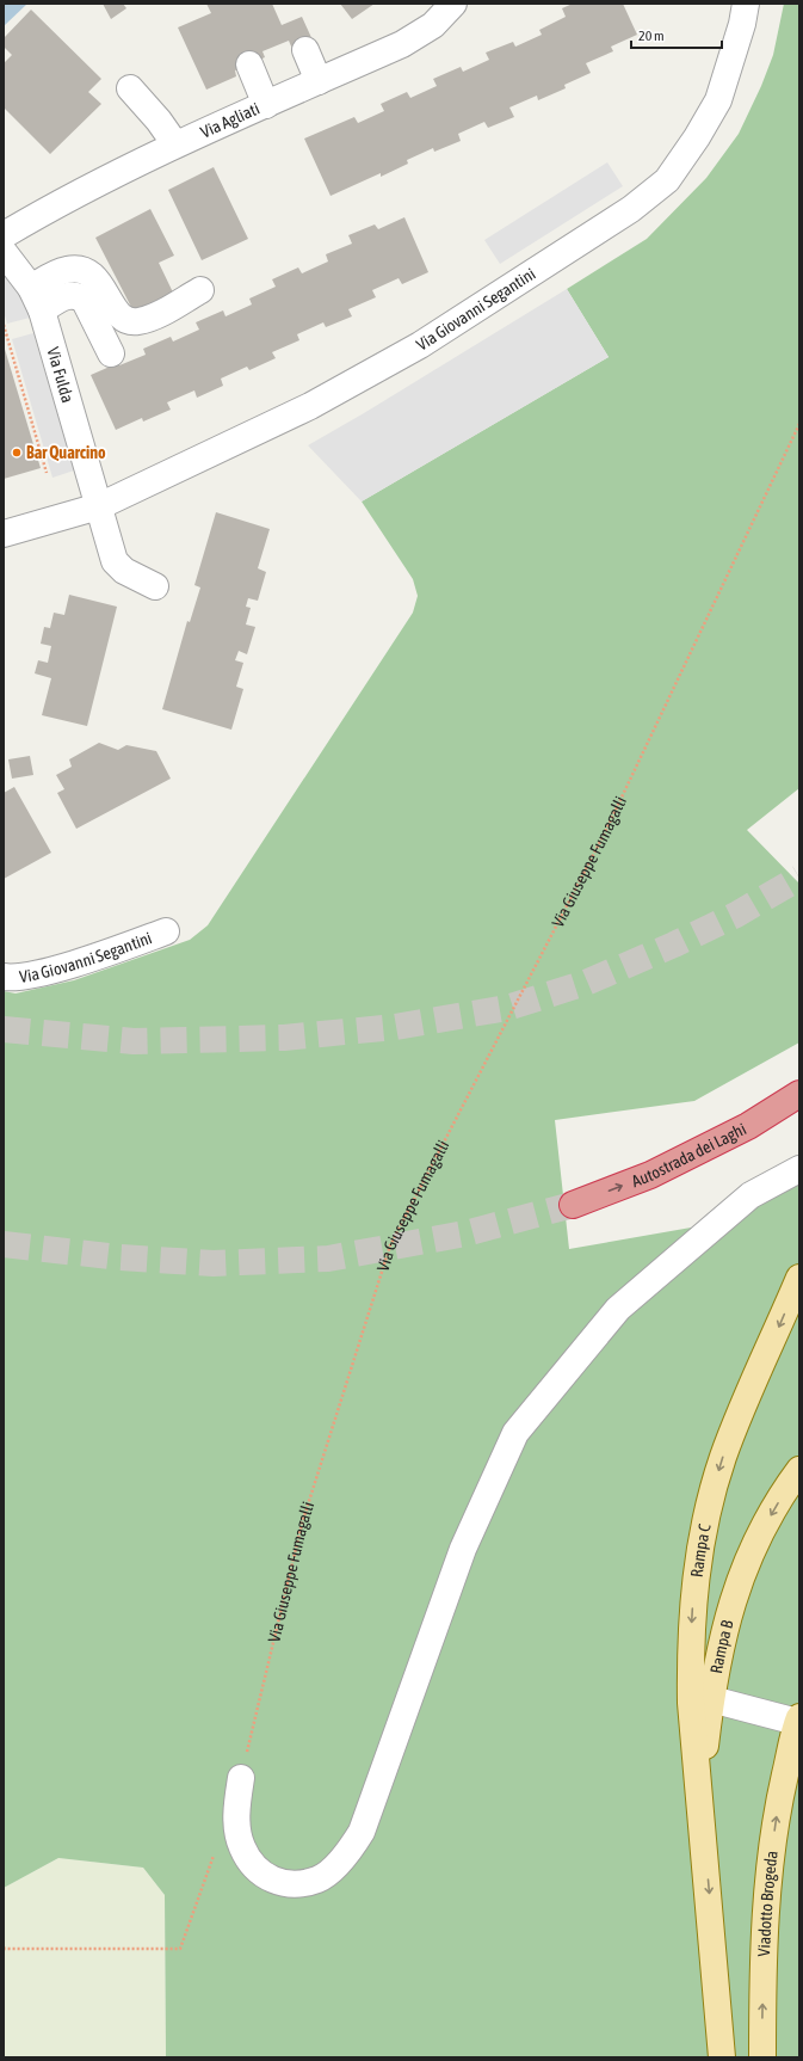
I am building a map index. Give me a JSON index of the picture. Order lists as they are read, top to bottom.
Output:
{
  "streets": {
    "highway": ["Autostrada dei Laghi"],
    "main road": ["Rampa C", "Rampa B", "Viadotto Brogeda"],
    "street": ["Via Agliati", "Via Giovanni Segantini", "Via Fulda"],
    "path": ["Via Giuseppe Fumagalli"]
  },
  "crossings": [
    ["Via Giovanni Segantini", "Via Fulda"],
    ["Rampa C", "Rampa B"]
  ],
  "one_way": ["Autostrada dei Laghi", "Rampa C", "Rampa B"],
  "places": ["Bar Quarcino"],
  "scale_bar": "20 m"
}
